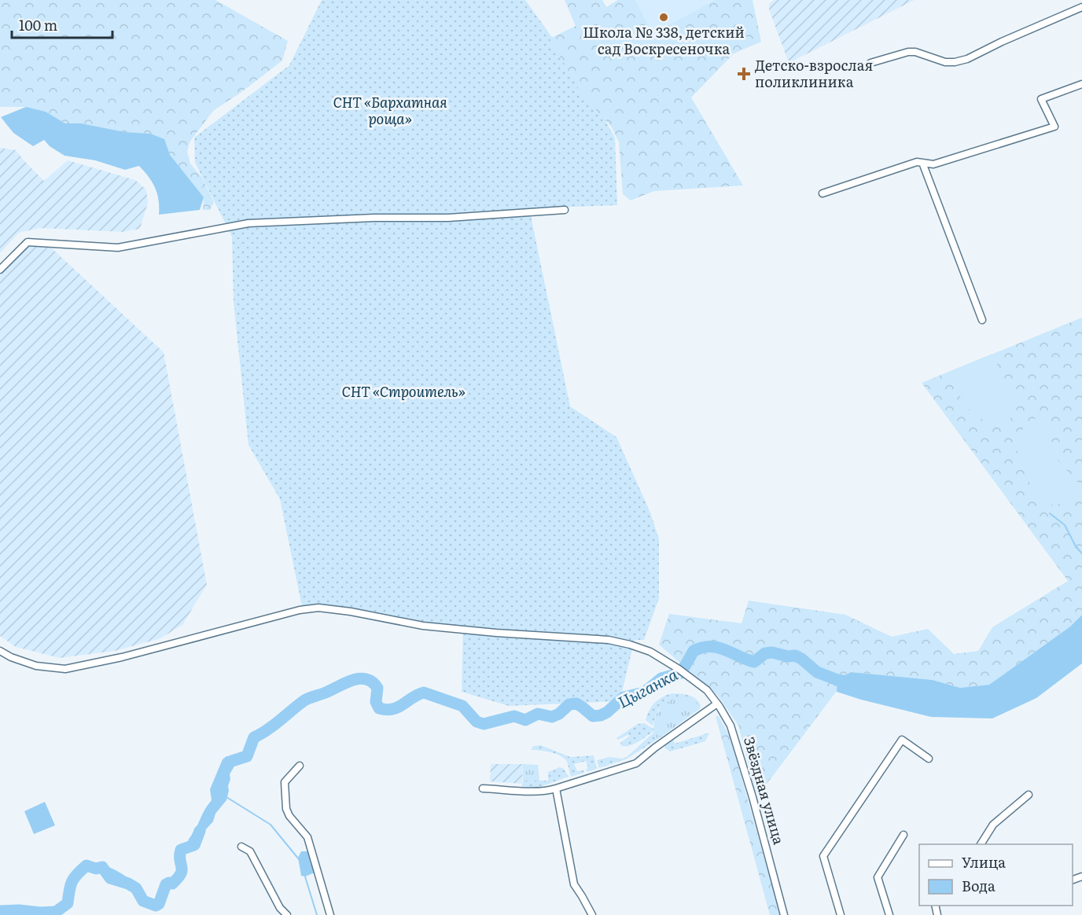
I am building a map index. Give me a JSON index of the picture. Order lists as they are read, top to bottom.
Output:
{
  "streets": {
    "street": ["Звёздная улица"]
  },
  "water": ["Цыганка"],
  "parks": ["СНТ «Бархатная роща»", "СНТ «Строитель»"],
  "places": {
    "other": ["Школа № 338, детский сад Воскресеночка"],
    "health": ["Детско-взрослая поликлиника"]
  },
  "legend": ["Улица", "Вода"],
  "scale_bar": "100 m"
}
